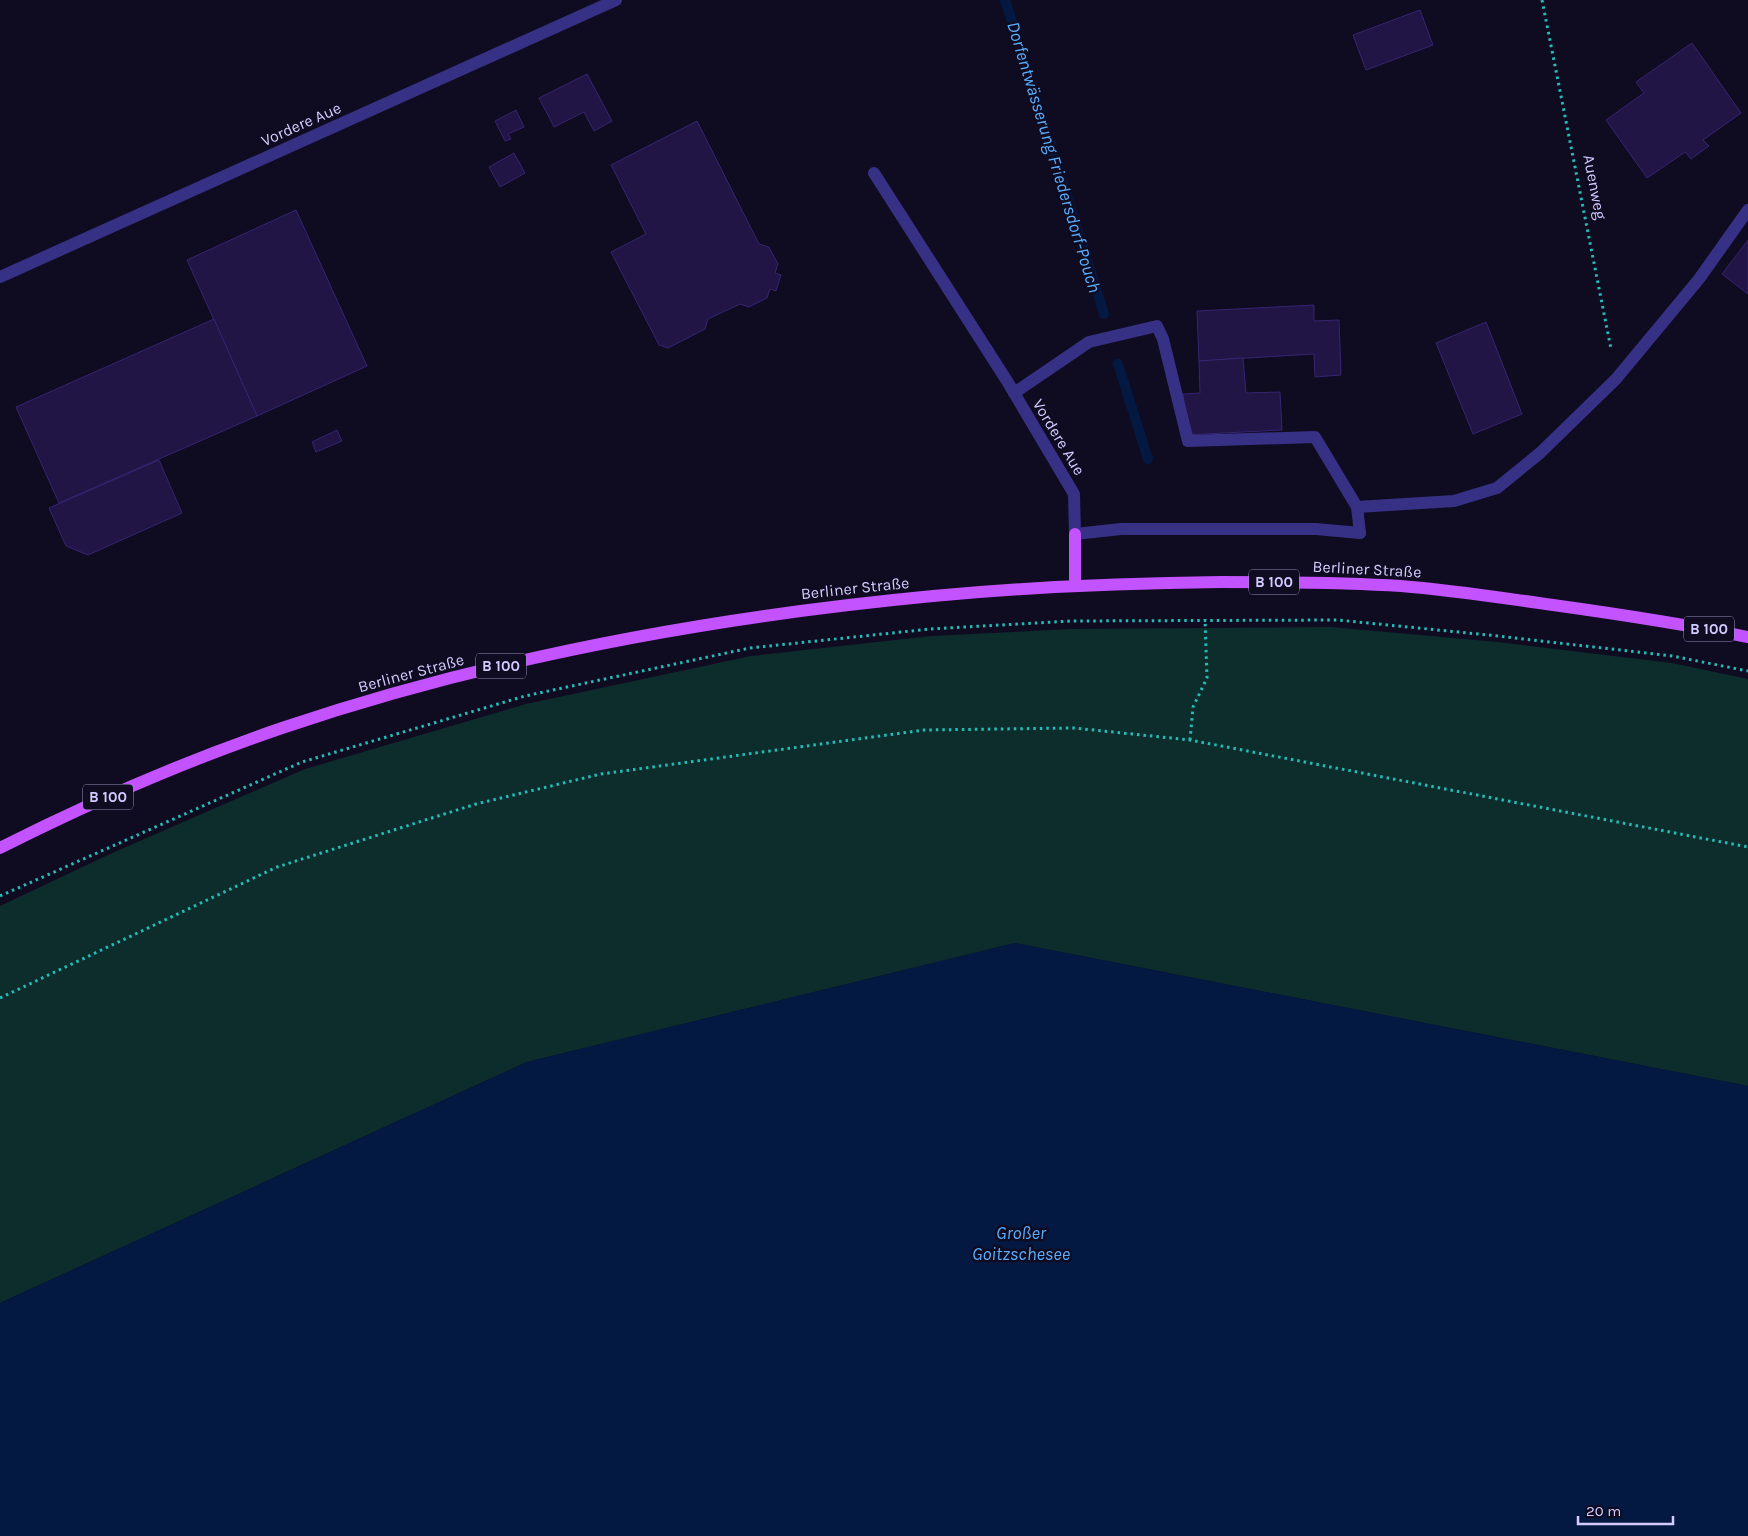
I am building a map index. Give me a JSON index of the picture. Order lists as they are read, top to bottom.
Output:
{
  "streets": {
    "main road": ["Berliner Straße", "B 100"],
    "street": ["Vordere Aue"],
    "path": ["Auenweg"]
  },
  "water": ["Dorfentwässerung Friedersdorf-Pouch", "Großer Goitzschesee"],
  "scale_bar": "20 m"
}
